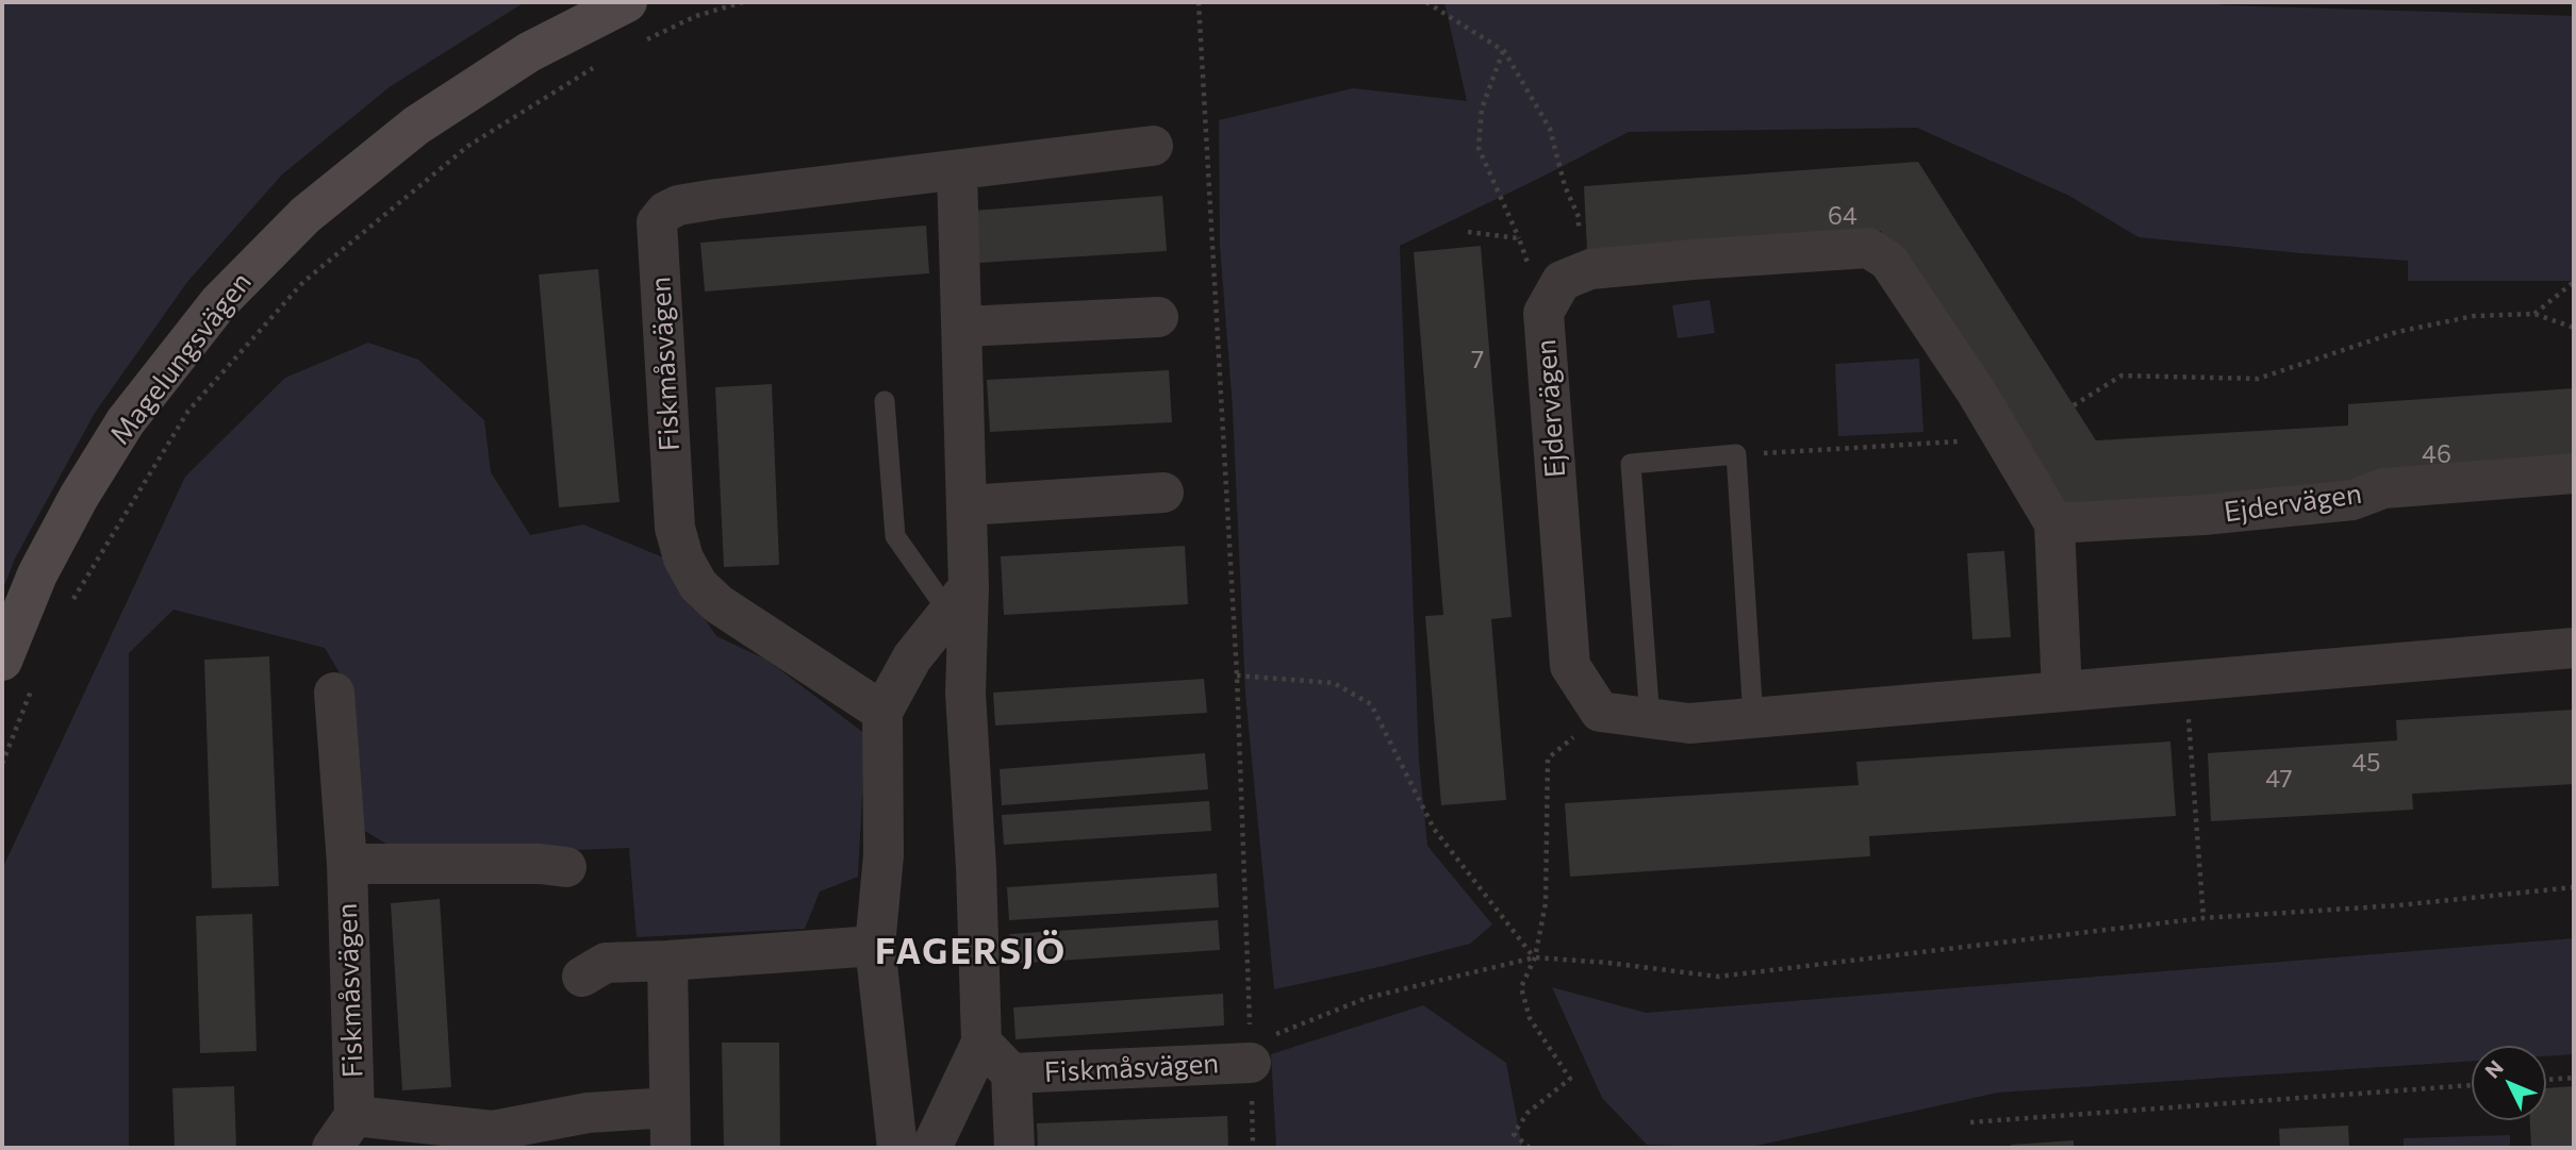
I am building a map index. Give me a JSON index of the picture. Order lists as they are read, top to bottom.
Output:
{
  "streets": {
    "main road": ["Magelungsvägen"],
    "street": ["Fiskmåsvägen", "Ejdervägen"]
  },
  "districts": ["FAGERSJÖ"],
  "house_numbers": [
    "64",
    "7",
    "46",
    "45",
    "47"
  ],
  "north": "top left"
}
